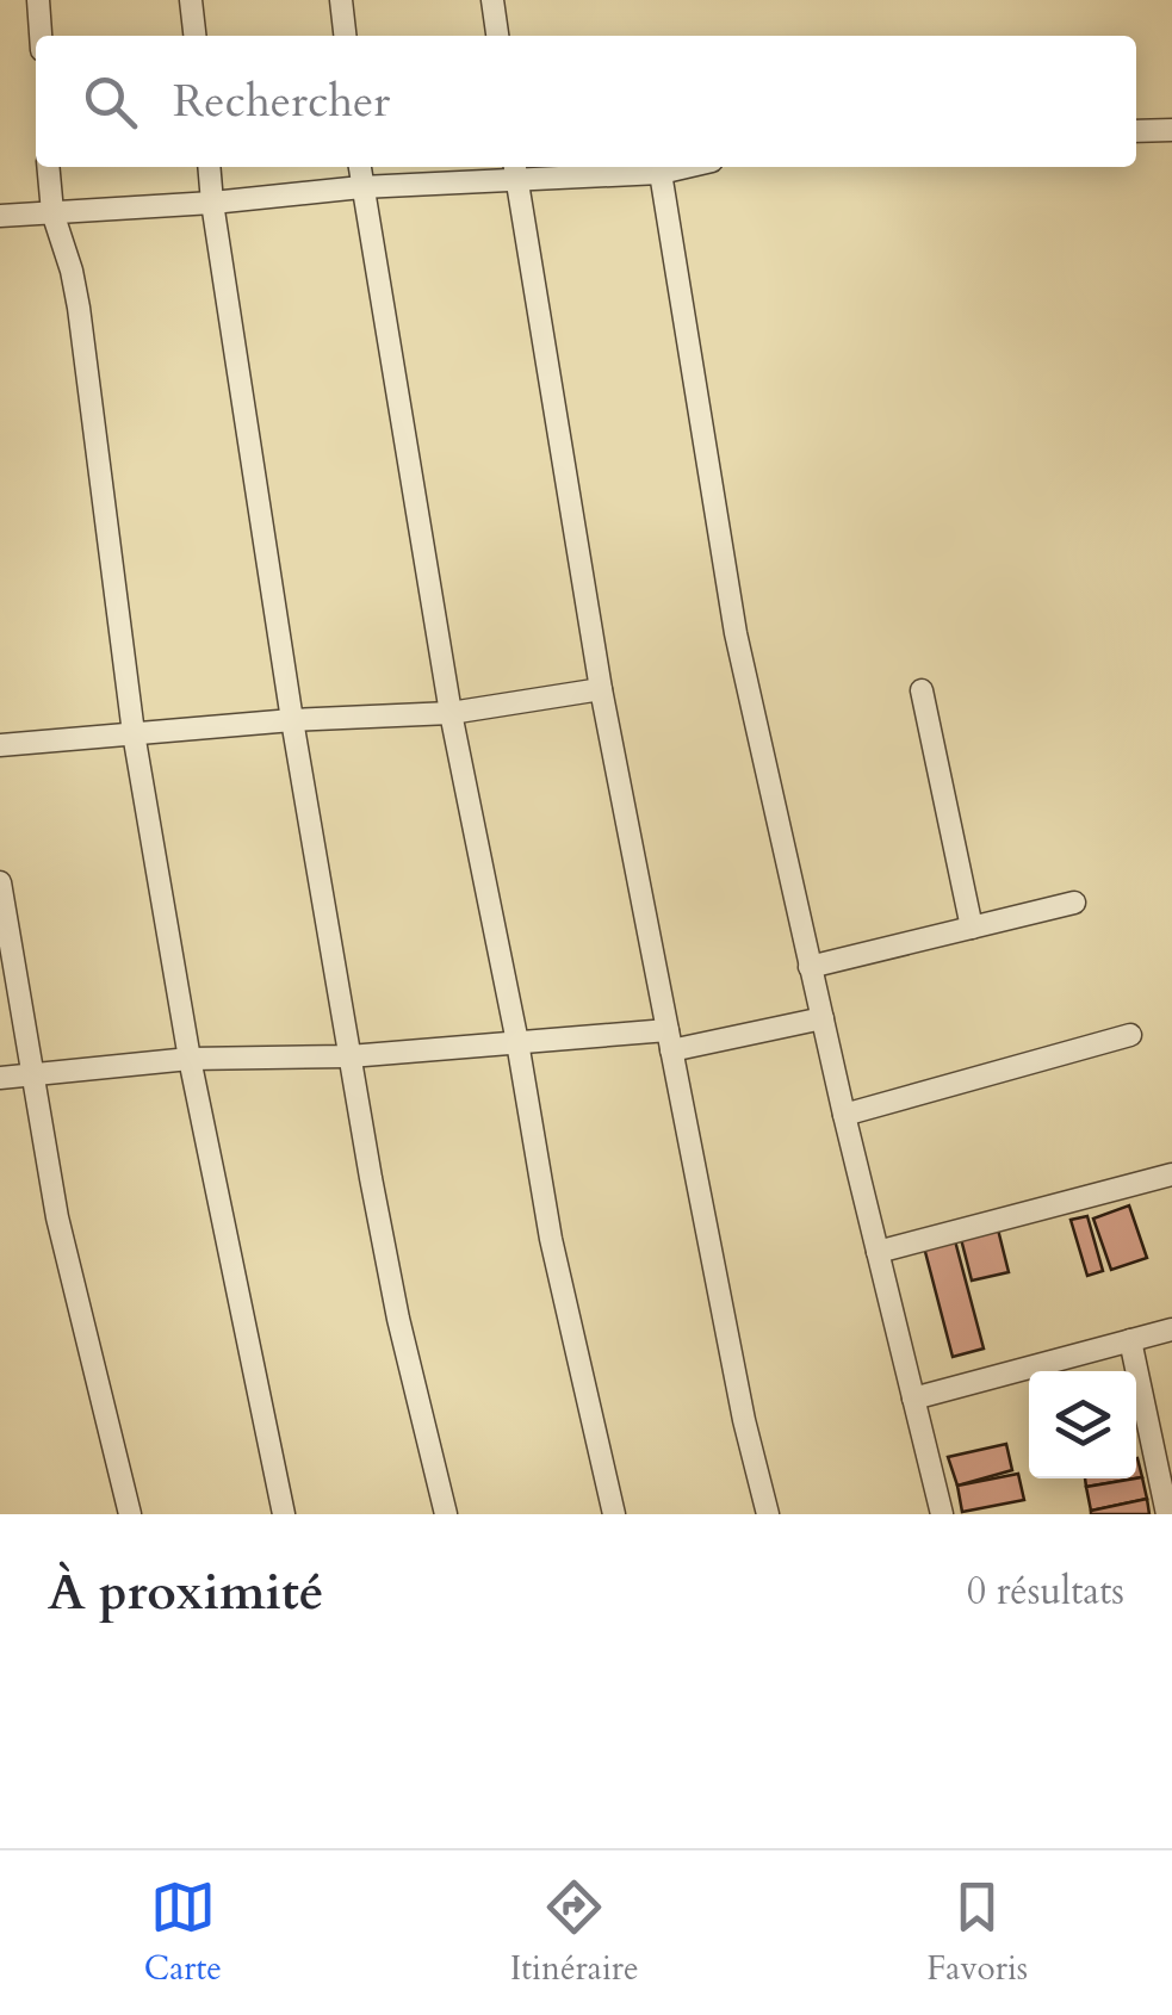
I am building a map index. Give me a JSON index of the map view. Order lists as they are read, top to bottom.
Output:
{
  "page": {
    "search": "Rechercher",
    "heading": ["À proximité", "0 résultats"],
    "nav": ["Carte", "Itinéraire", "Favoris"]
  }
}
